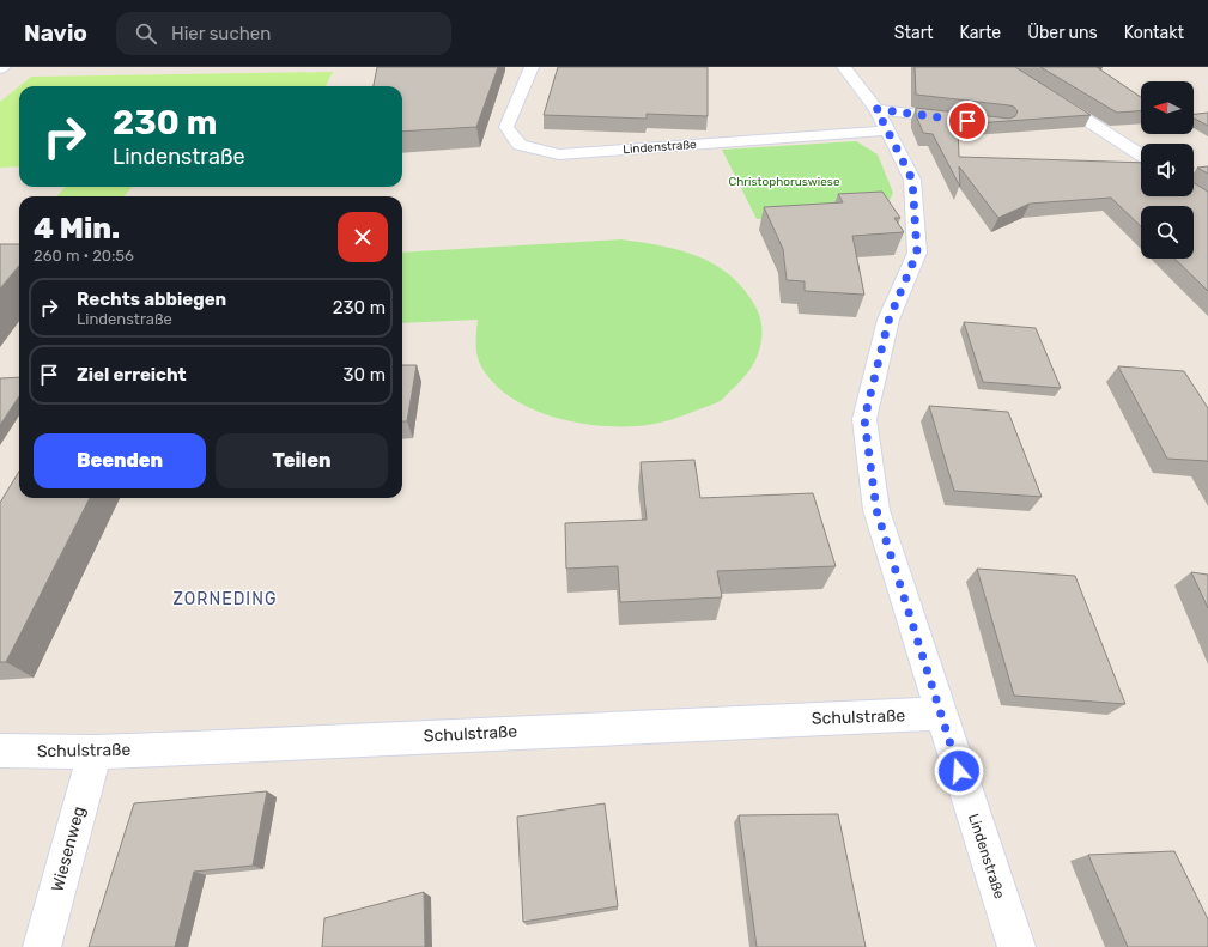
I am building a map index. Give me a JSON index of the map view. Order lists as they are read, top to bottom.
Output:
{
  "streets": {
    "street": ["Lindenstraße", "Schulstraße", "Wiesenweg"]
  },
  "crossings": [
    ["Lindenstraße", "Schulstraße"],
    ["Schulstraße", "Wiesenweg"]
  ],
  "districts": ["ZORNEDING"],
  "parks": ["Christophoruswiese"],
  "north": "left",
  "page": {
    "header": "Navio",
    "search": "Hier suchen",
    "nav": [
      "Start",
      "Karte",
      "Über uns",
      "Kontakt"
    ],
    "turn": ["230 m", "Lindenstraße"],
    "heading": ["4 Min.", "260 m · 20:56"],
    "list": [
      {
        "name": "Rechts abbiegen",
        "note": "Lindenstraße",
        "value": "230 m"
      },
      {
        "name": "Ziel erreicht",
        "value": "30 m"
      }
    ],
    "buttons": ["Beenden", "Teilen"]
  }
}
